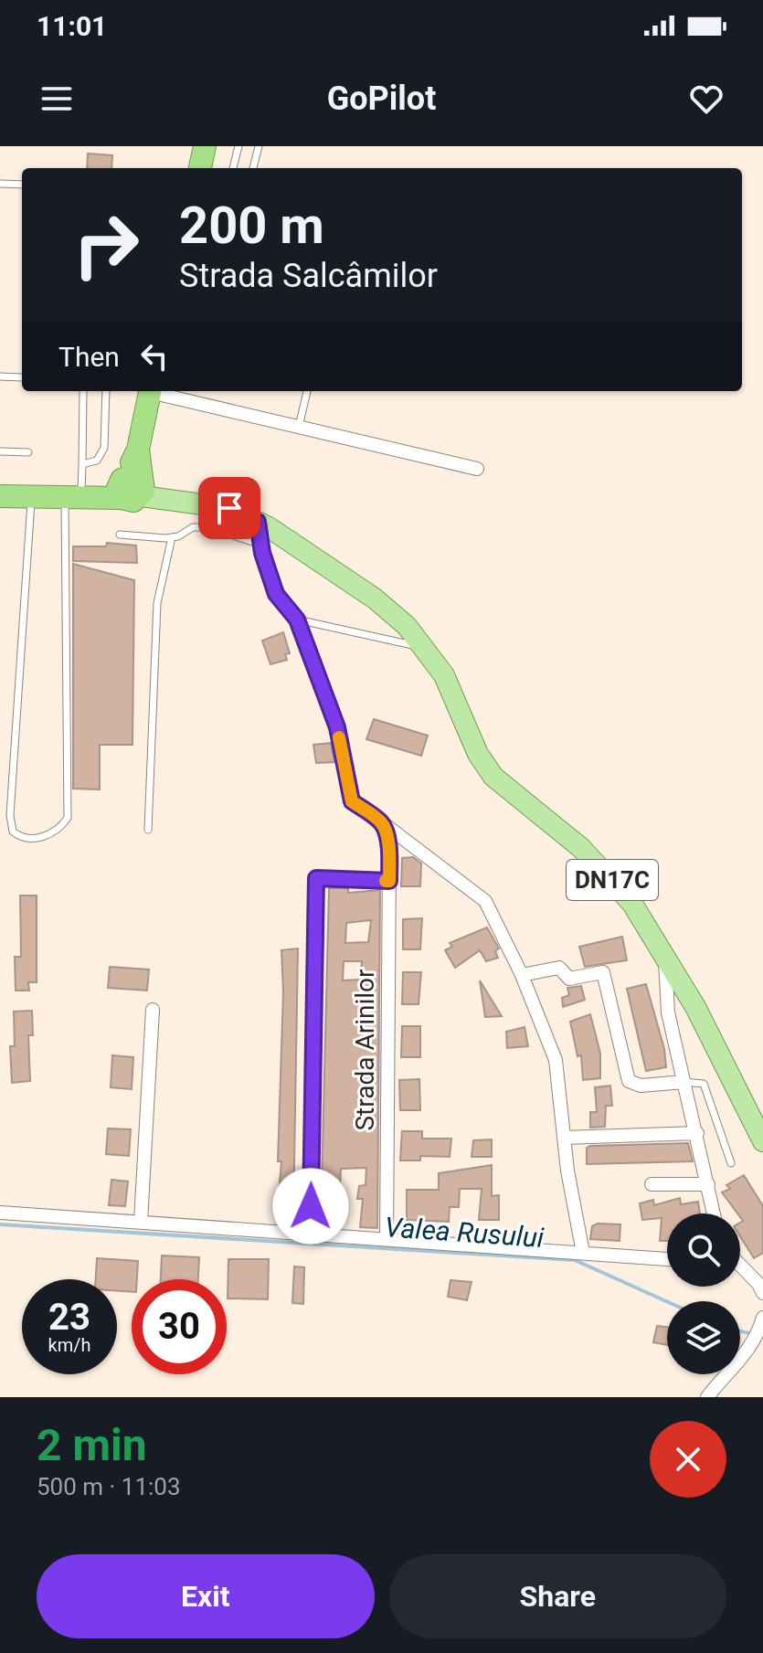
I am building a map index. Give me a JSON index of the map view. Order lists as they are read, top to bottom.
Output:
{
  "streets": {
    "highway": ["DN17C"],
    "street": ["Strada Arinilor"]
  },
  "water": ["Valea Rusului"],
  "page": {
    "status": "11:01",
    "header": "GoPilot",
    "turn": ["200 m", "Strada Salcâmilor"],
    "then": "Then",
    "speed": "23 km/h",
    "limit": "30",
    "heading": ["2 min", "500 m · 11:03"],
    "buttons": ["Exit", "Share"]
  }
}
